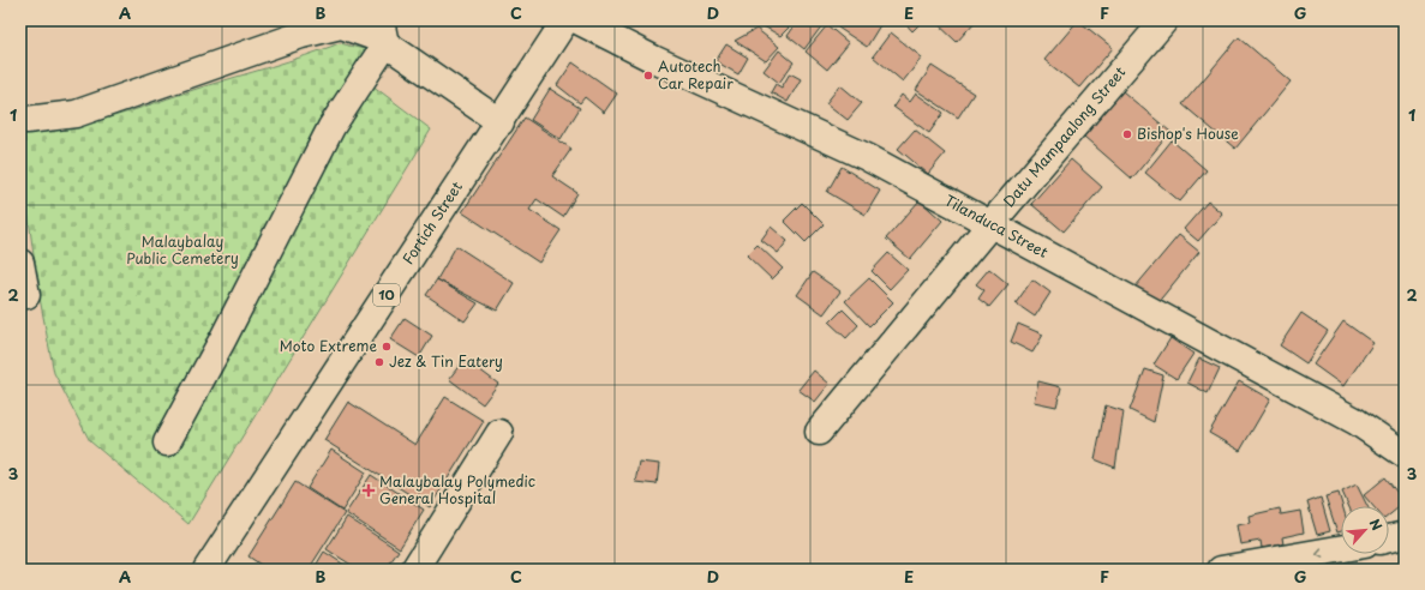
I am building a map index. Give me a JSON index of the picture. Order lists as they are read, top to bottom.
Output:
{
  "streets": {
    "main road": [
      "Datu Mampaalong Street",
      "Fortich Street",
      "Tilanduca Street",
      "10"
    ]
  },
  "crossings": [
    ["Datu Mampaalong Street", "Tilanduca Street"]
  ],
  "parks": ["Malaybalay Public Cemetery"],
  "places": {
    "other": [
      "Autotech Car Repair",
      "Bishop's House",
      "Moto Extreme",
      "Jez & Tin Eatery"
    ],
    "health": ["Malaybalay Polymedic General Hospital"]
  },
  "north": "top right",
  "grid": {
    "columns": [
      "A",
      "B",
      "C",
      "D",
      "E",
      "F",
      "G"
    ],
    "rows": ["1", "2", "3"]
  }
}
